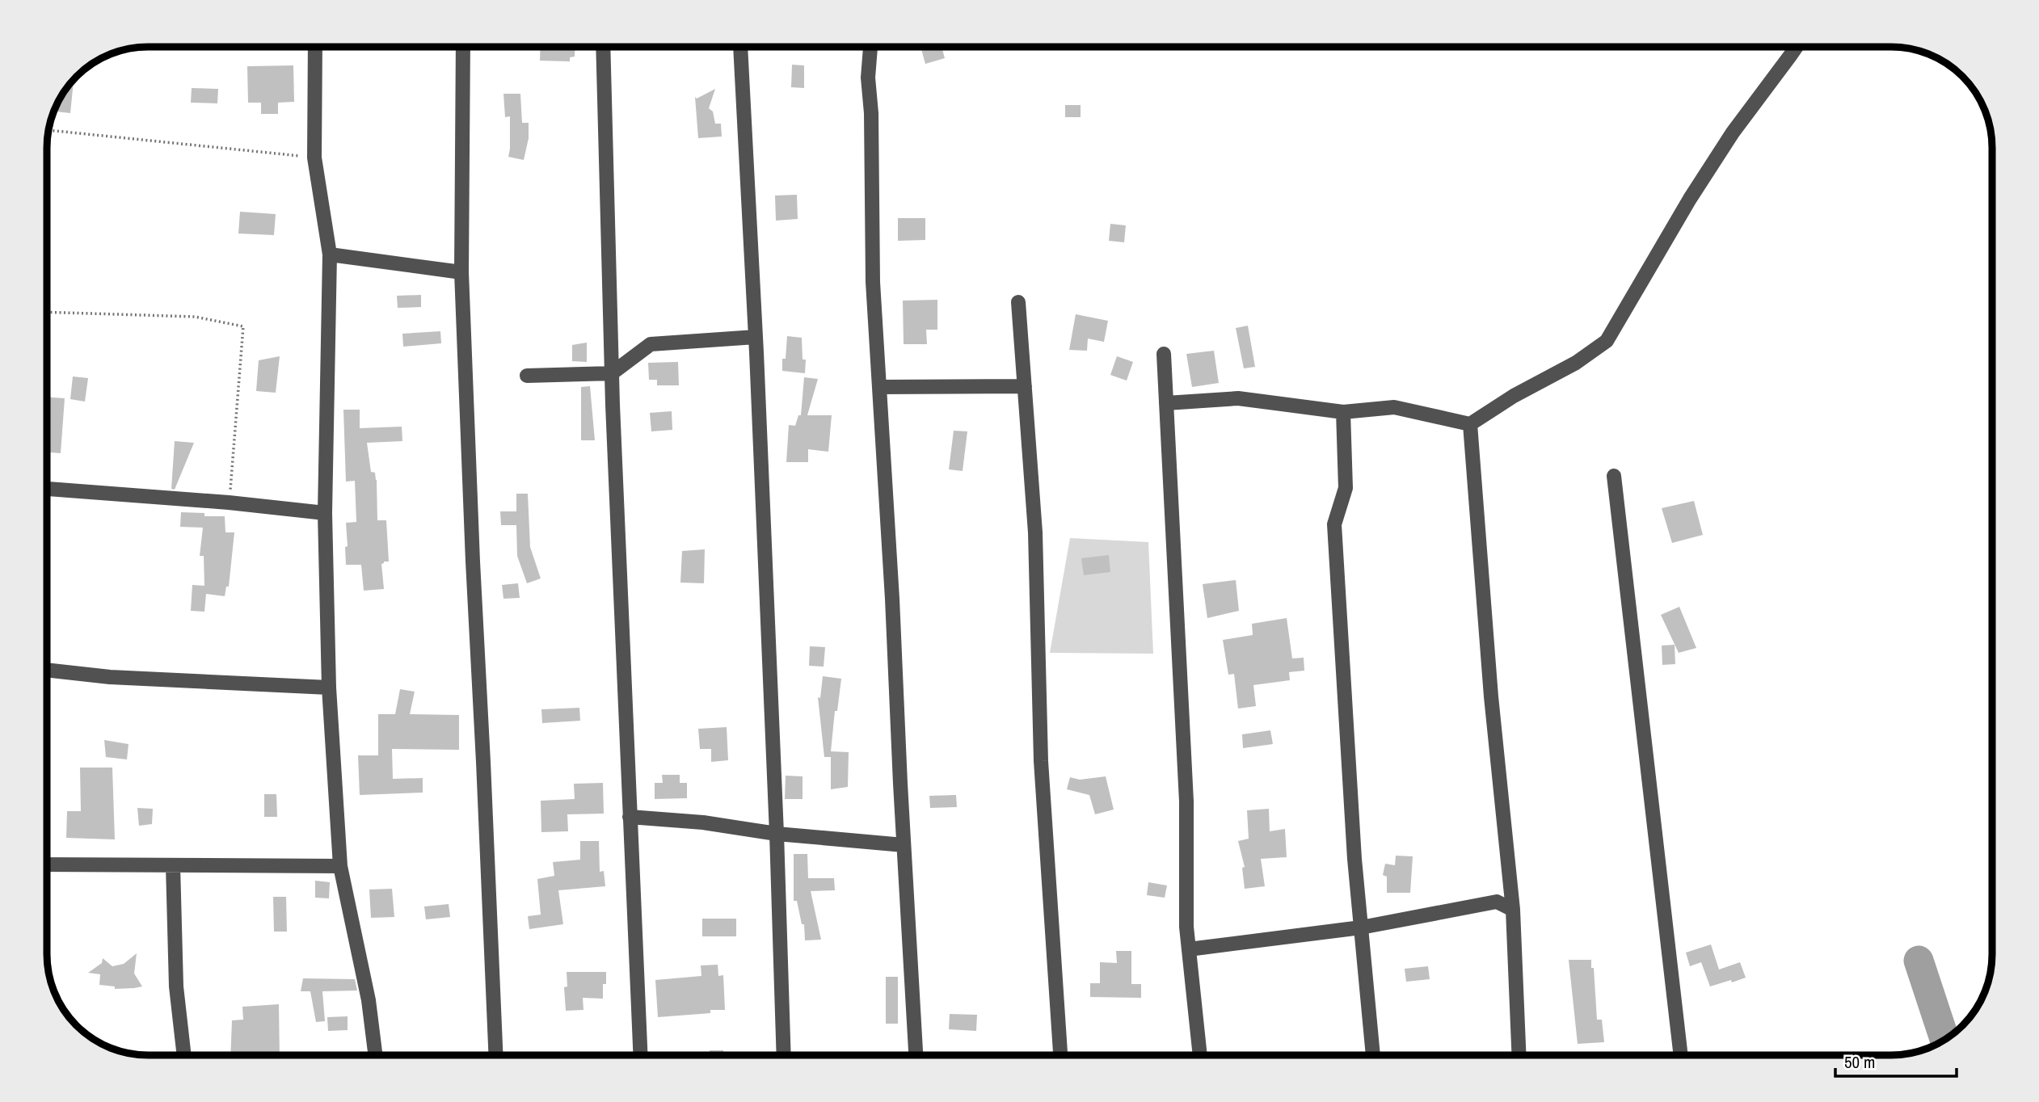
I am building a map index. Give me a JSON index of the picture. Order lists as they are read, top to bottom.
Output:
{
  "scale_bar": "50 m"
}
